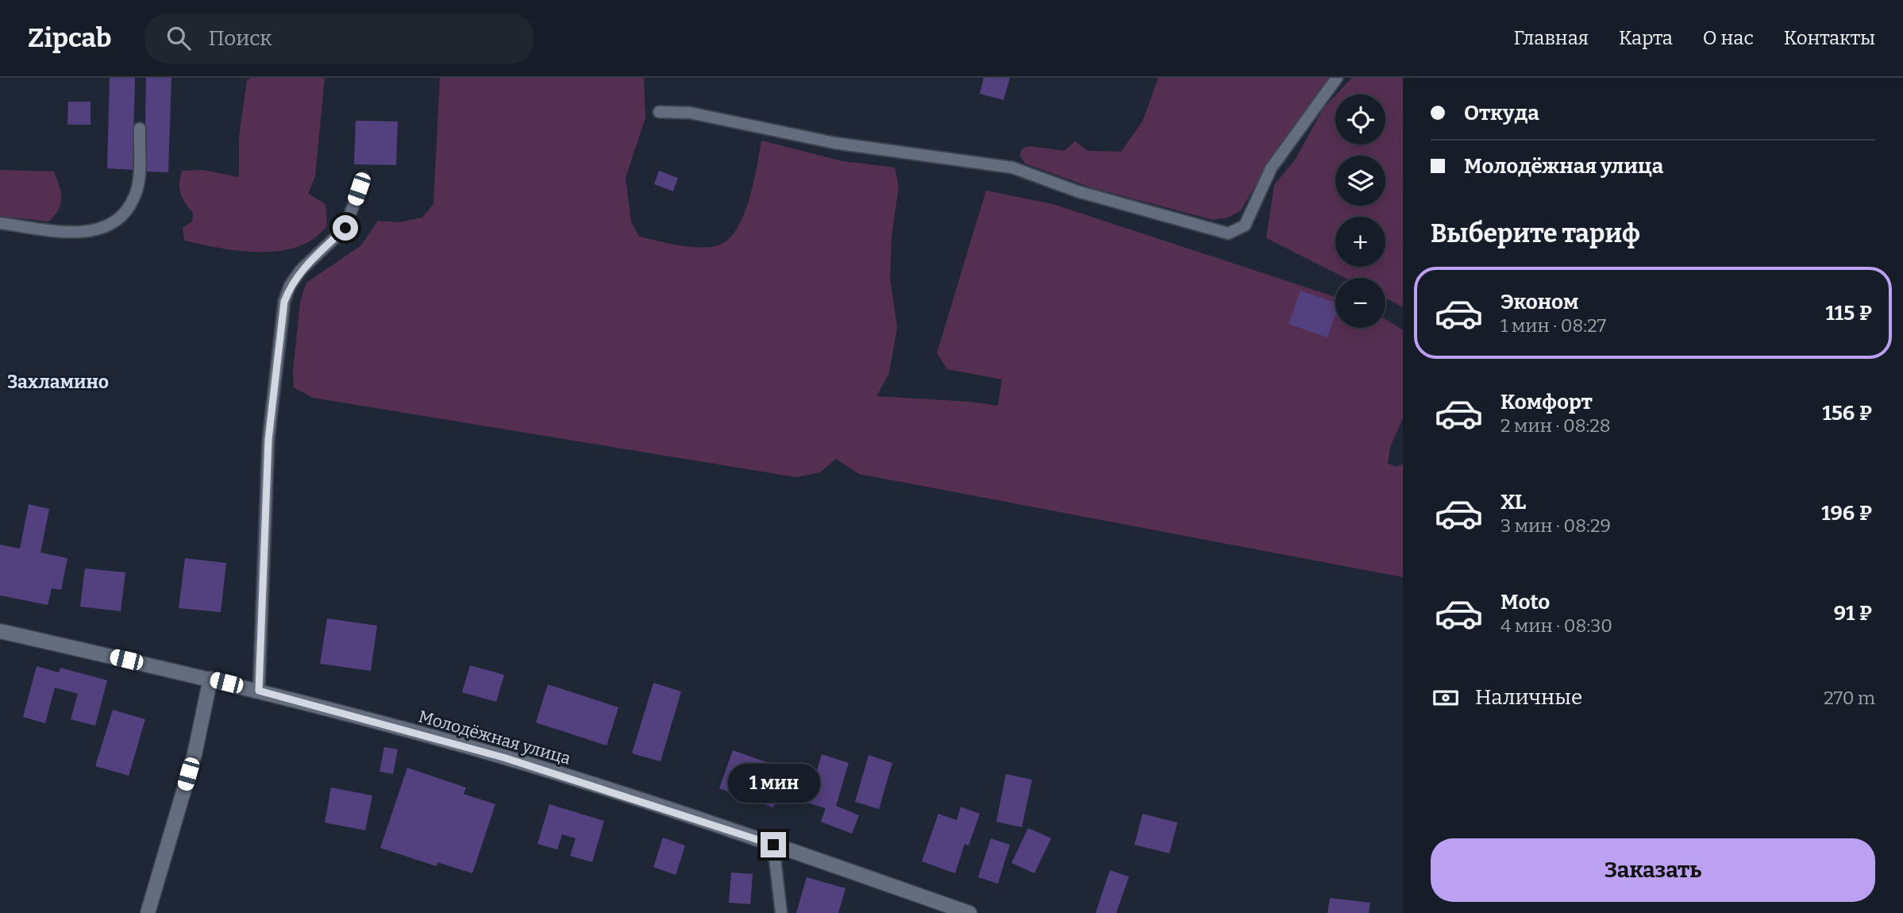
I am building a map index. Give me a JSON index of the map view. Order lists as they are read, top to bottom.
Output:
{
  "streets": {
    "street": ["Молодёжная улица"]
  },
  "districts": ["Захламино"],
  "page": {
    "header": "Zipcab",
    "search": "Поиск",
    "nav": [
      "Главная",
      "Карта",
      "О нас",
      "Контакты"
    ],
    "banner": ["Откуда", "Молодёжная улица"],
    "map_buttons": ["+", "−"],
    "heading": "Выберите тариф",
    "list": [
      {
        "name": "Эконом",
        "note": "1 мин · 08:27",
        "value": "115 ₽"
      },
      {
        "name": "Комфорт",
        "note": "2 мин · 08:28",
        "value": "156 ₽"
      },
      {
        "name": "XL",
        "note": "3 мин · 08:29",
        "value": "196 ₽"
      },
      {
        "name": "Moto",
        "note": "4 мин · 08:30",
        "value": "91 ₽"
      }
    ],
    "pay": ["Наличные", "270 m"],
    "bubble": "1 мин",
    "buttons": "Заказать"
  }
}
